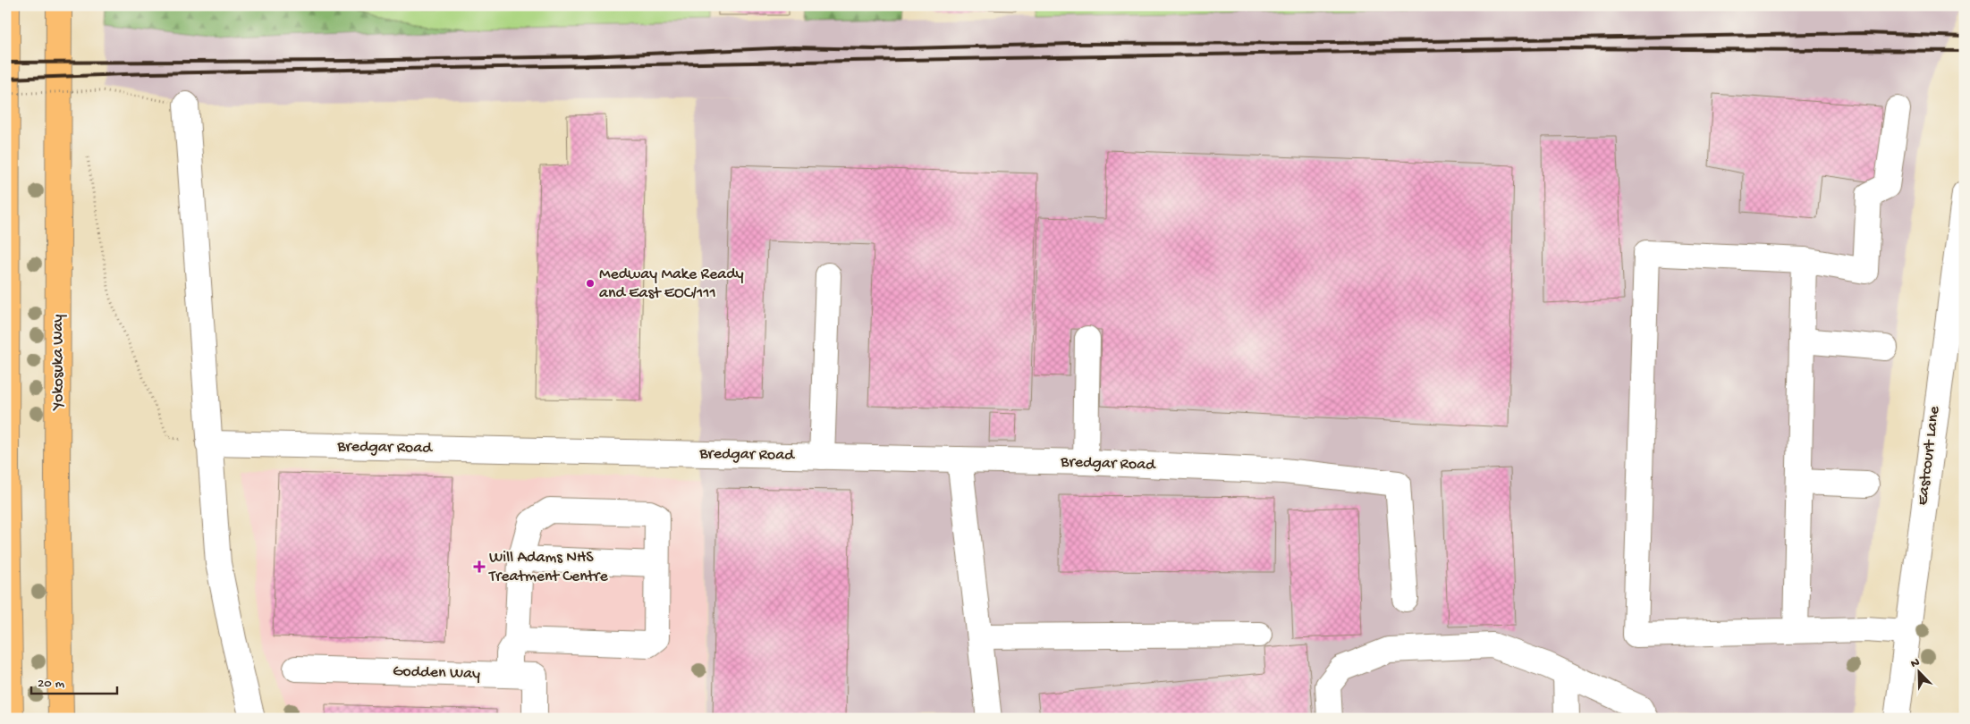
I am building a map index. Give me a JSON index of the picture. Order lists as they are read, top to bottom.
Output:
{
  "streets": {
    "main road": ["Yokosuka Way"],
    "street": ["Bredgar Road", "Eastcourt Lane", "Godden Way"]
  },
  "places": {
    "other": ["Medway Make Ready and East EOC/111"],
    "health": ["Will Adams NHS Treatment Centre"]
  },
  "scale_bar": "20 m",
  "north": "top left"
}
